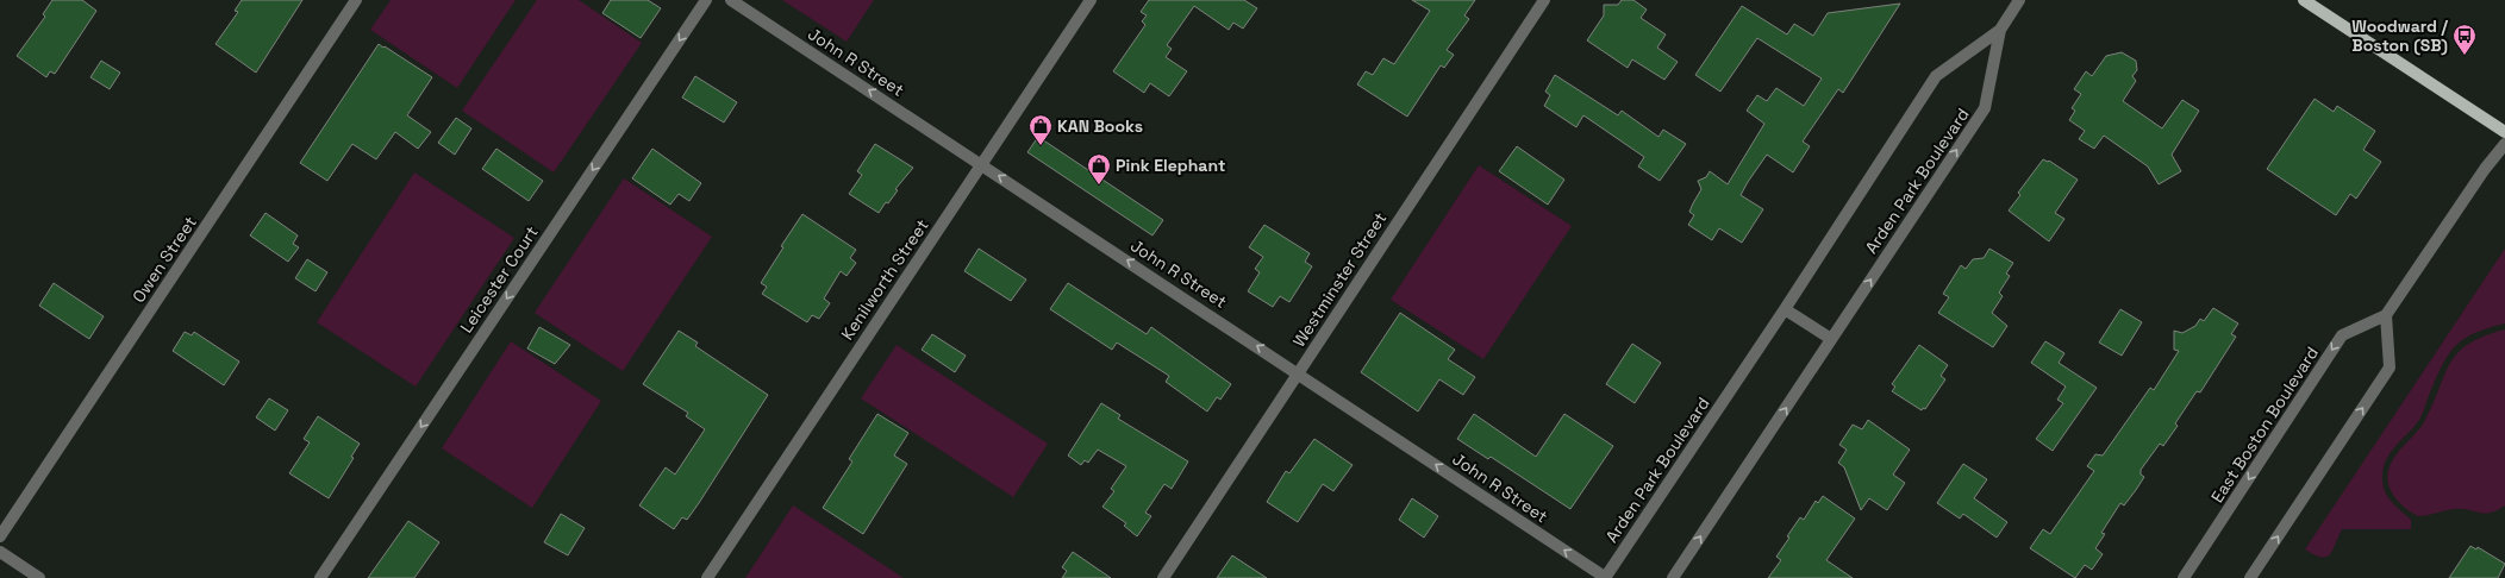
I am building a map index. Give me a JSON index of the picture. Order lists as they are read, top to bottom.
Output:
{
  "streets": {
    "street": [
      "John R Street",
      "Arden Park Boulevard",
      "Owen Street",
      "Leicester Court",
      "Kenilworth Street",
      "Westminster Street",
      "East Boston Boulevard"
    ]
  },
  "crossings": [
    ["John R Street", "Arden Park Boulevard"],
    ["John R Street", "Kenilworth Street"],
    ["John R Street", "Westminster Street"]
  ],
  "one_way": ["John R Street", "Leicester Court"],
  "places": {
    "bus stop": ["Woodward / Boston (SB)"],
    "shop": ["KAN Books", "Pink Elephant"]
  }
}
